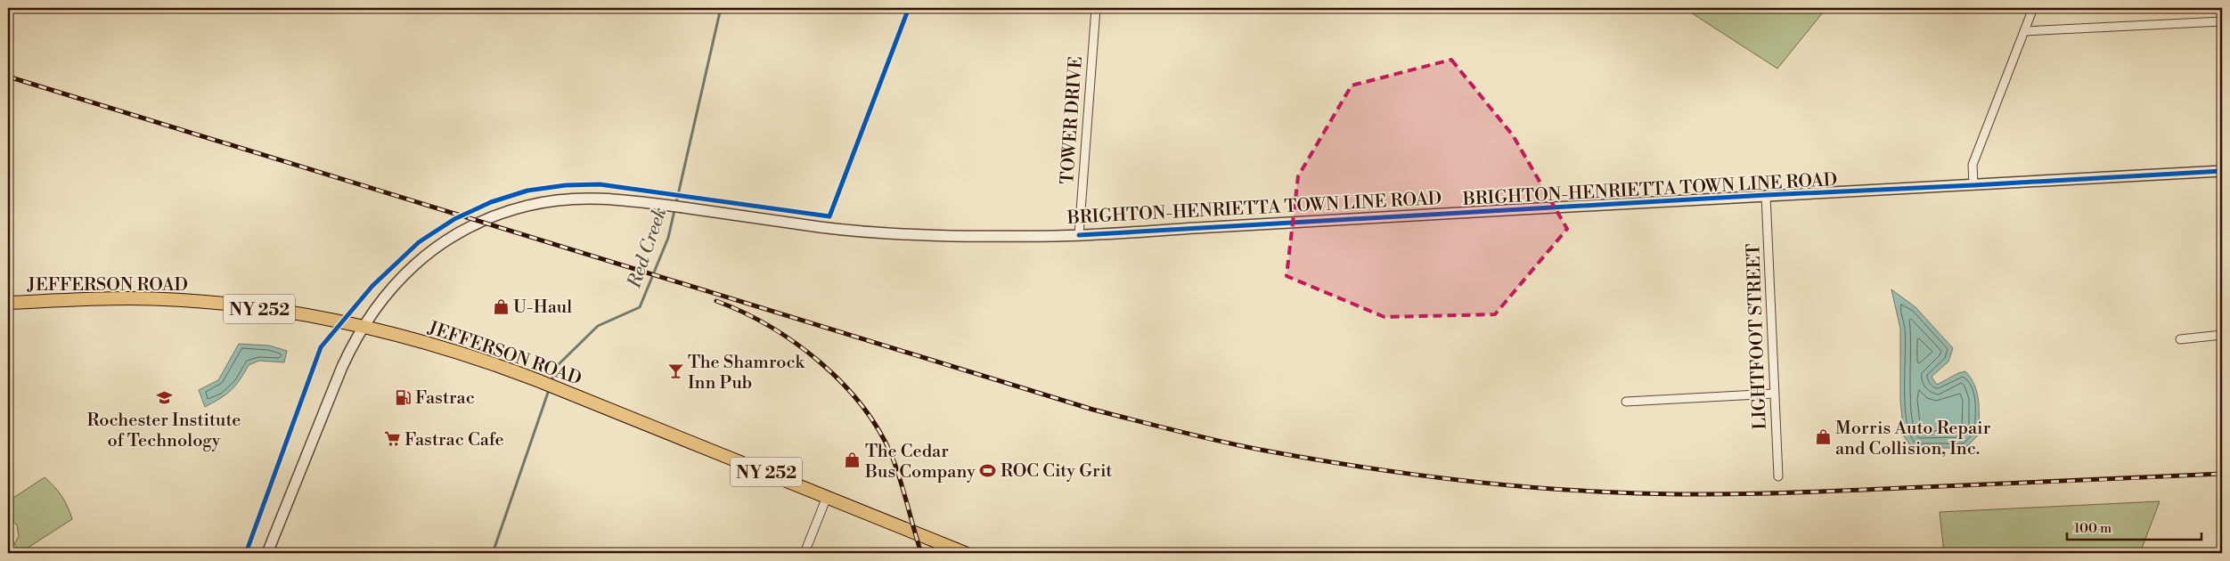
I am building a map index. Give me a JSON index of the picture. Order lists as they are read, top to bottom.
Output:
{
  "streets": {
    "main road": ["JEFFERSON ROAD", "NY 252"],
    "street": ["TOWER DRIVE", "BRIGHTON-HENRIETTA TOWN LINE ROAD", "LIGHTFOOT STREET"]
  },
  "crossings": [
    ["TOWER DRIVE", "BRIGHTON-HENRIETTA TOWN LINE ROAD"],
    ["BRIGHTON-HENRIETTA TOWN LINE ROAD", "JEFFERSON ROAD"],
    ["BRIGHTON-HENRIETTA TOWN LINE ROAD", "LIGHTFOOT STREET"]
  ],
  "water": ["Red Creek"],
  "places": {
    "shop": ["U-Haul", "Morris Auto Repair and Collision, Inc.", "The Cedar Bus Company"],
    "bar": ["The Shamrock Inn Pub"],
    "fuel station": ["Fastrac"],
    "school or university": ["Rochester Institute of Technology"],
    "supermarket": ["Fastrac Cafe"],
    "sports": ["ROC City Grit"]
  },
  "scale_bar": "100 m"
}
